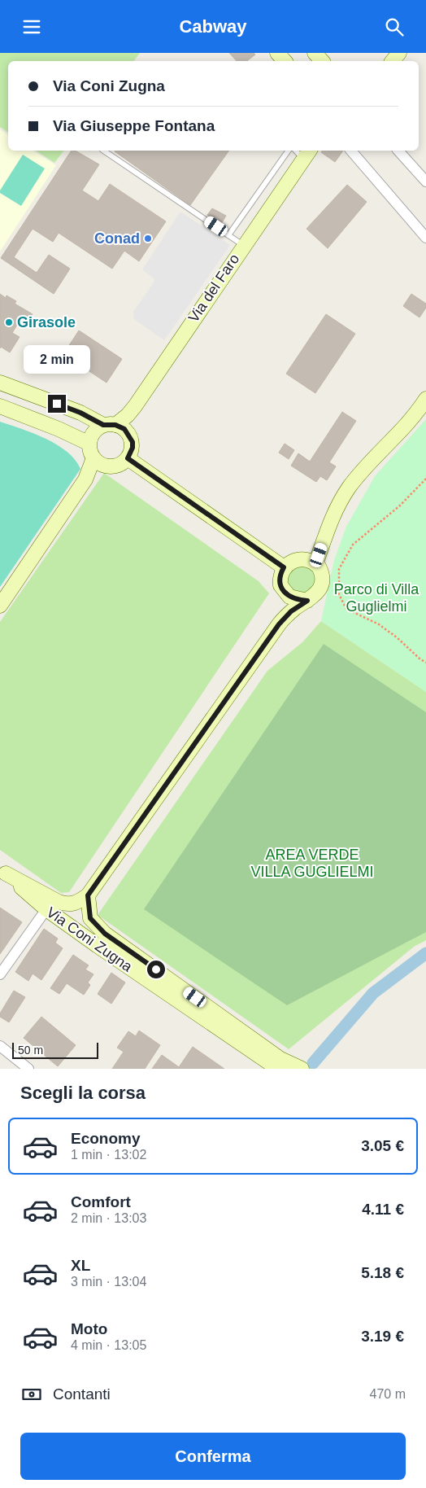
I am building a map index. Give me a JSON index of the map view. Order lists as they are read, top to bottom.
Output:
{
  "streets": {
    "street": ["Via del Faro", "Via Coni Zugna"]
  },
  "parks": ["Parco di Villa Guglielmi", "AREA VERDE VILLA GUGLIELMI"],
  "places": ["Conad", "Girasole"],
  "scale_bar": "50 m",
  "page": {
    "header": "Cabway",
    "banner": ["Via Coni Zugna", "Via Giuseppe Fontana"],
    "bubble": "2 min",
    "scale": "50 m",
    "heading": "Scegli la corsa",
    "list": [
      {
        "name": "Economy",
        "note": "1 min · 13:02",
        "value": "3.05 €"
      },
      {
        "name": "Comfort",
        "note": "2 min · 13:03",
        "value": "4.11 €"
      },
      {
        "name": "XL",
        "note": "3 min · 13:04",
        "value": "5.18 €"
      },
      {
        "name": "Moto",
        "note": "4 min · 13:05",
        "value": "3.19 €"
      }
    ],
    "pay": ["Contanti", "470 m"],
    "buttons": "Conferma"
  }
}
